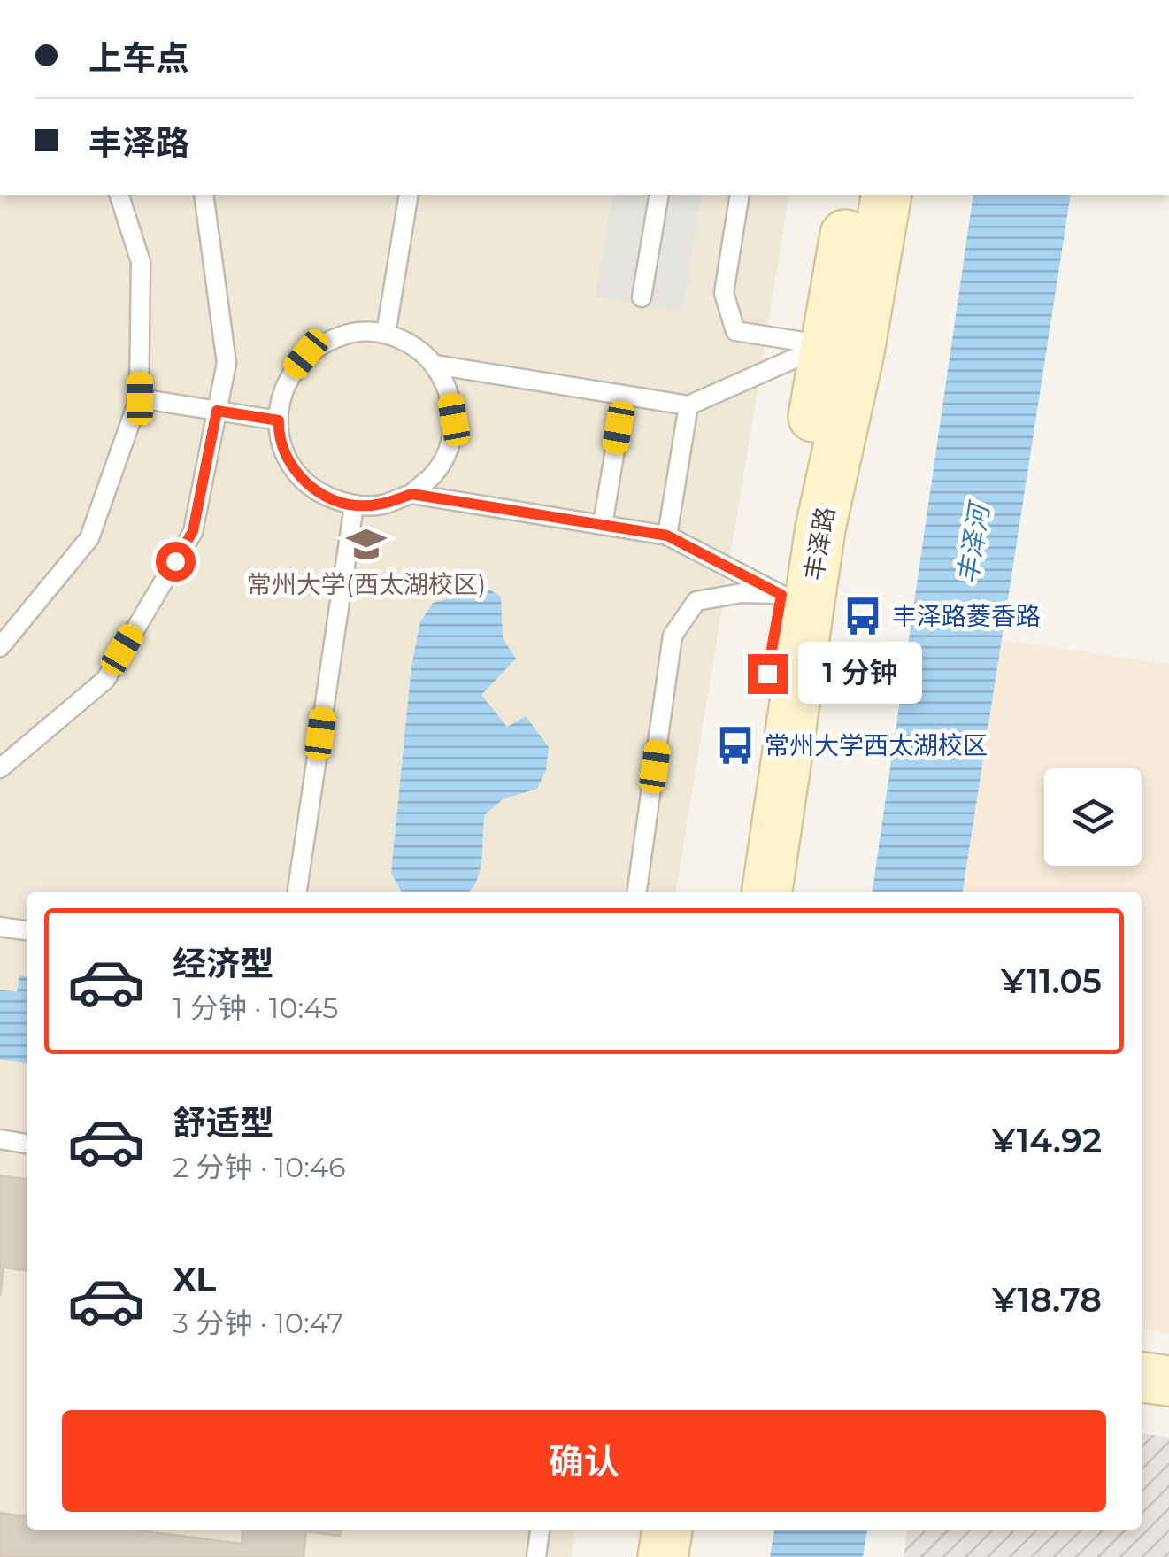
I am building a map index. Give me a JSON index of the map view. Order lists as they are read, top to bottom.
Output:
{
  "streets": {
    "street": ["丰泽路"]
  },
  "water": ["丰泽河"],
  "places": {
    "school or university": ["常州大学(西太湖校区)"],
    "bus stop": ["丰泽路菱香路", "常州大学西太湖校区"]
  },
  "page": {
    "banner": ["上车点", "丰泽路"],
    "bubble": "1 分钟",
    "list": [
      {
        "name": "经济型",
        "note": "1 分钟 · 10:45",
        "value": "¥11.05"
      },
      {
        "name": "舒适型",
        "note": "2 分钟 · 10:46",
        "value": "¥14.92"
      },
      {
        "name": "XL",
        "note": "3 分钟 · 10:47",
        "value": "¥18.78"
      }
    ],
    "buttons": "确认"
  }
}
